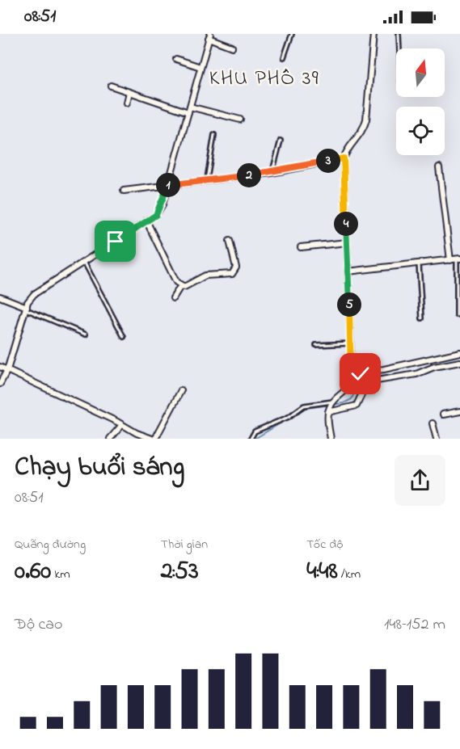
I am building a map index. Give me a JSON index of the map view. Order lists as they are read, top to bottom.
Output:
{
  "districts": ["KHU PHỐ 39"],
  "north": "top",
  "page": {
    "status": "08:51",
    "pins": [
      "3",
      "2",
      "1",
      "4",
      "5"
    ],
    "heading": ["Chạy buổi sáng", "08:51"],
    "stats": [
      ["Quãng đường", "0.60 km"],
      ["Thời gian", "2:53"],
      ["Tốc độ", "4:48 /km"]
    ],
    "chart": ["Độ cao", "148–152 m"]
  }
}
